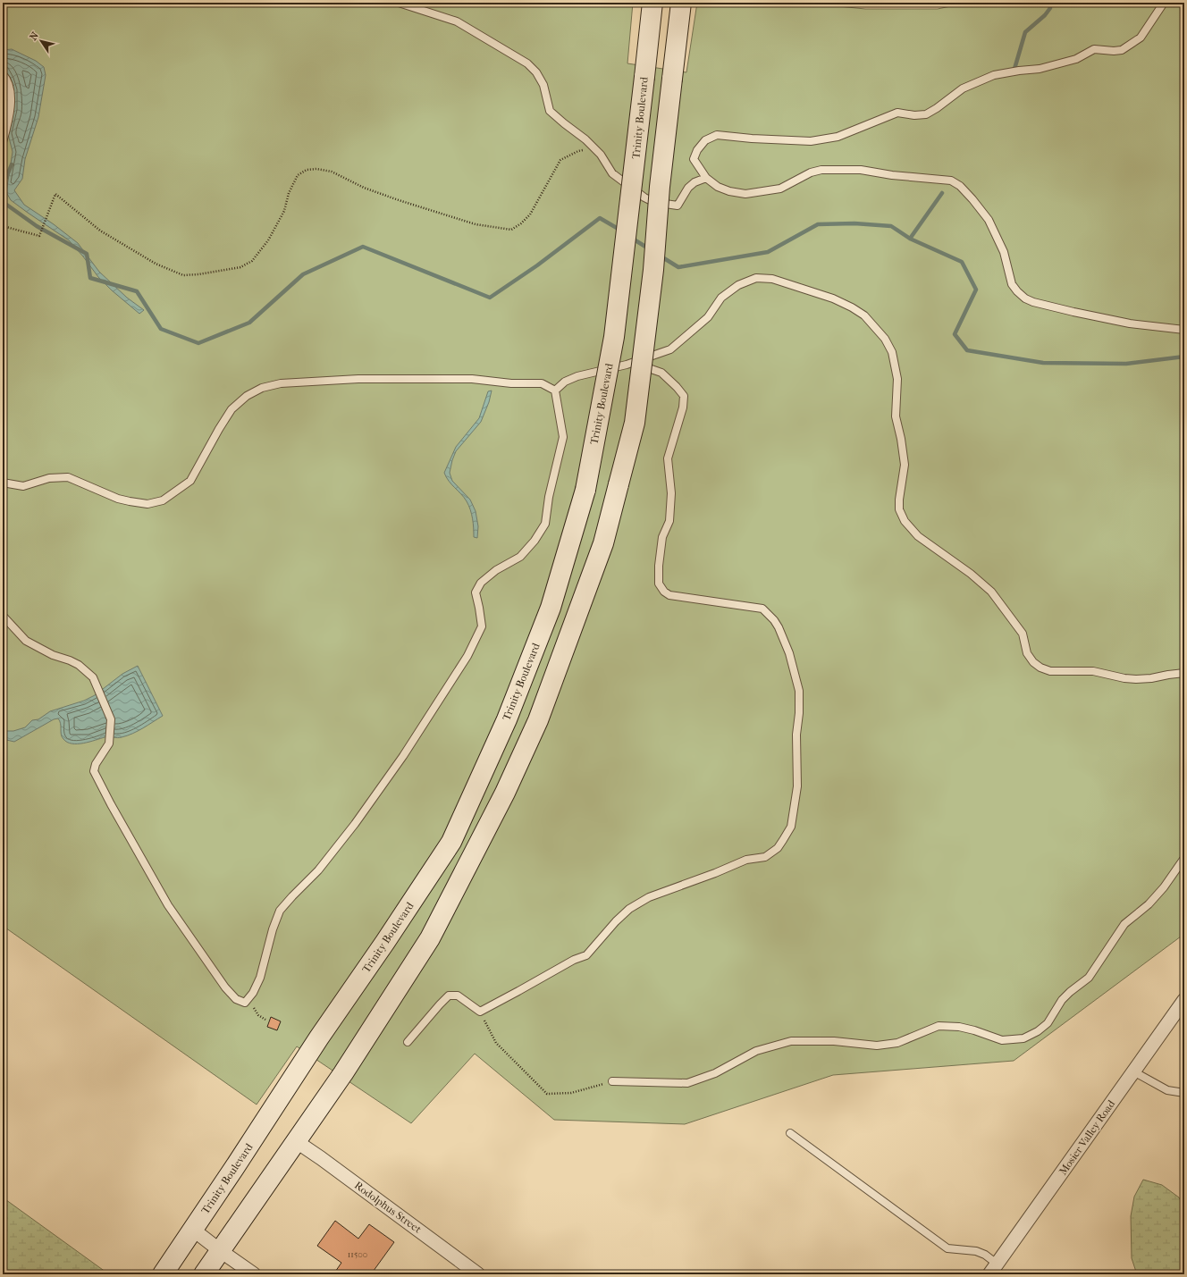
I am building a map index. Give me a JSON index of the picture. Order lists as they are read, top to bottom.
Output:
{
  "streets": {
    "main road": ["Trinity Boulevard"],
    "street": ["Mosier Valley Road", "Rodolphus Street"]
  },
  "house_numbers": ["11500"],
  "north": "top left"
}
